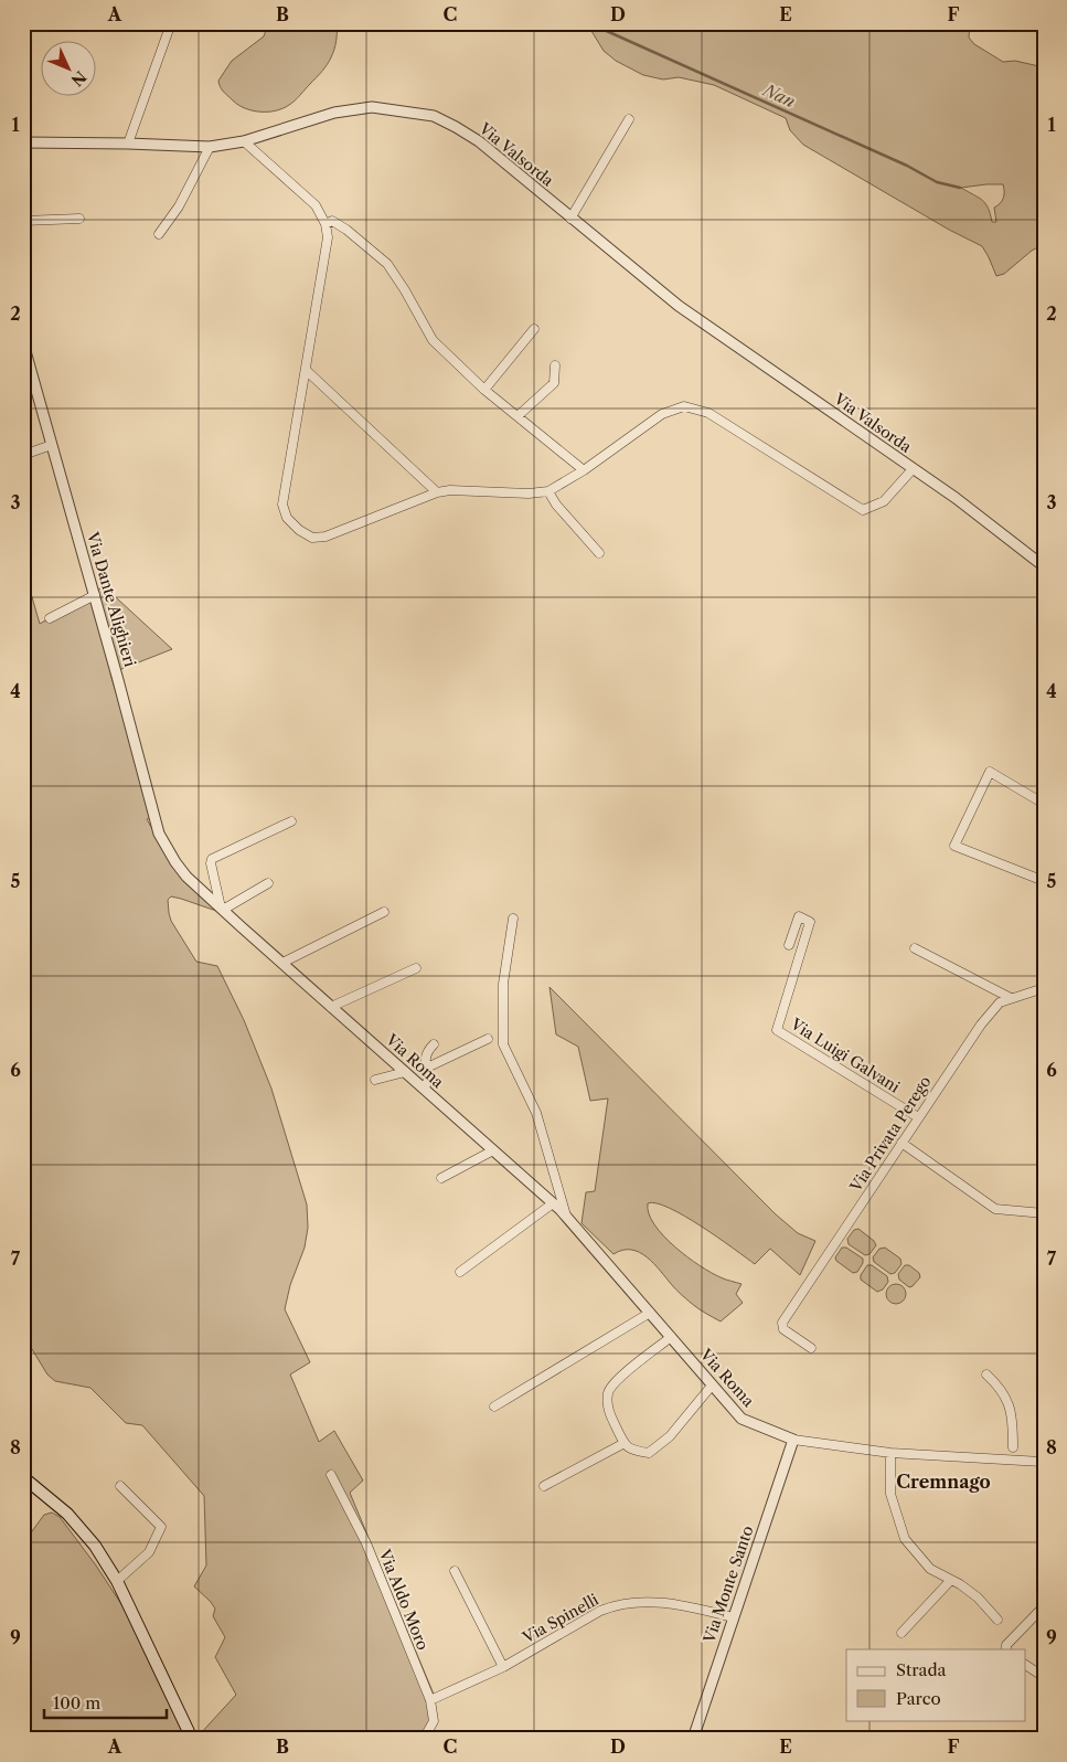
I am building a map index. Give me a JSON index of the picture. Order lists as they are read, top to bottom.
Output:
{
  "streets": {
    "street": [
      "Via Valsorda",
      "Via Dante Alighieri",
      "Via Luigi Galvani",
      "Via Roma",
      "Via Privata Perego",
      "Via Monte Santo",
      "Via Aldo Moro",
      "Via Spinelli"
    ]
  },
  "crossings": [
    ["Via Dante Alighieri", "Via Roma"],
    ["Via Luigi Galvani", "Via Privata Perego"],
    ["Via Roma", "Via Monte Santo"],
    ["Via Monte Santo", "Via Spinelli"],
    ["Via Aldo Moro", "Via Spinelli"]
  ],
  "districts": ["Cremnago"],
  "water": ["Nan"],
  "legend": ["Strada", "Parco"],
  "scale_bar": "100 m",
  "north": "bottom right",
  "grid": {
    "columns": [
      "A",
      "B",
      "C",
      "D",
      "E",
      "F"
    ],
    "rows": [
      "1",
      "2",
      "3",
      "4",
      "5",
      "6",
      "7",
      "8",
      "9"
    ]
  }
}
